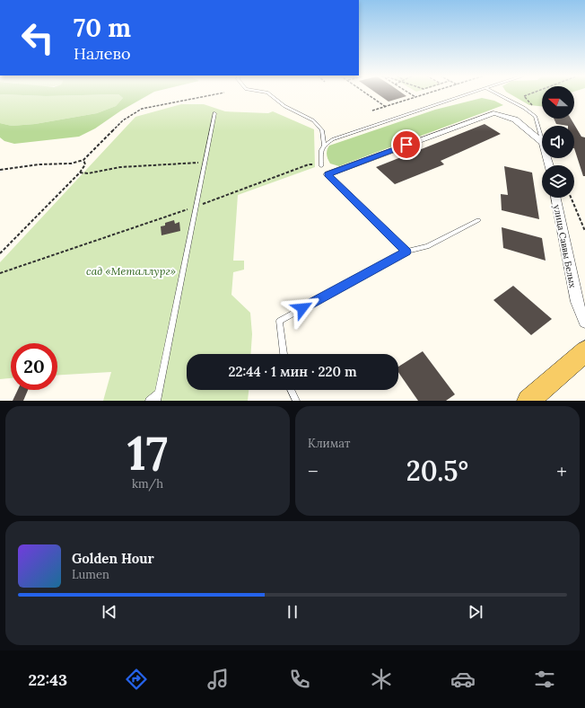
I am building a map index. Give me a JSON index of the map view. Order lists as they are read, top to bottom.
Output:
{
  "streets": {
    "street": ["улица Саввы Белых"]
  },
  "parks": ["сад «Металлург»"],
  "north": "left",
  "page": {
    "turn": ["70 m", "Налево"],
    "limit": "20",
    "trip": "22:44 · 1 мин · 220 m",
    "tile": [
      ["17", "km/h"],
      "Климат"
    ],
    "heat": ["−", "20.5°", "+"],
    "song": ["Golden Hour", "Lumen"],
    "tabs": "22:43"
  }
}
